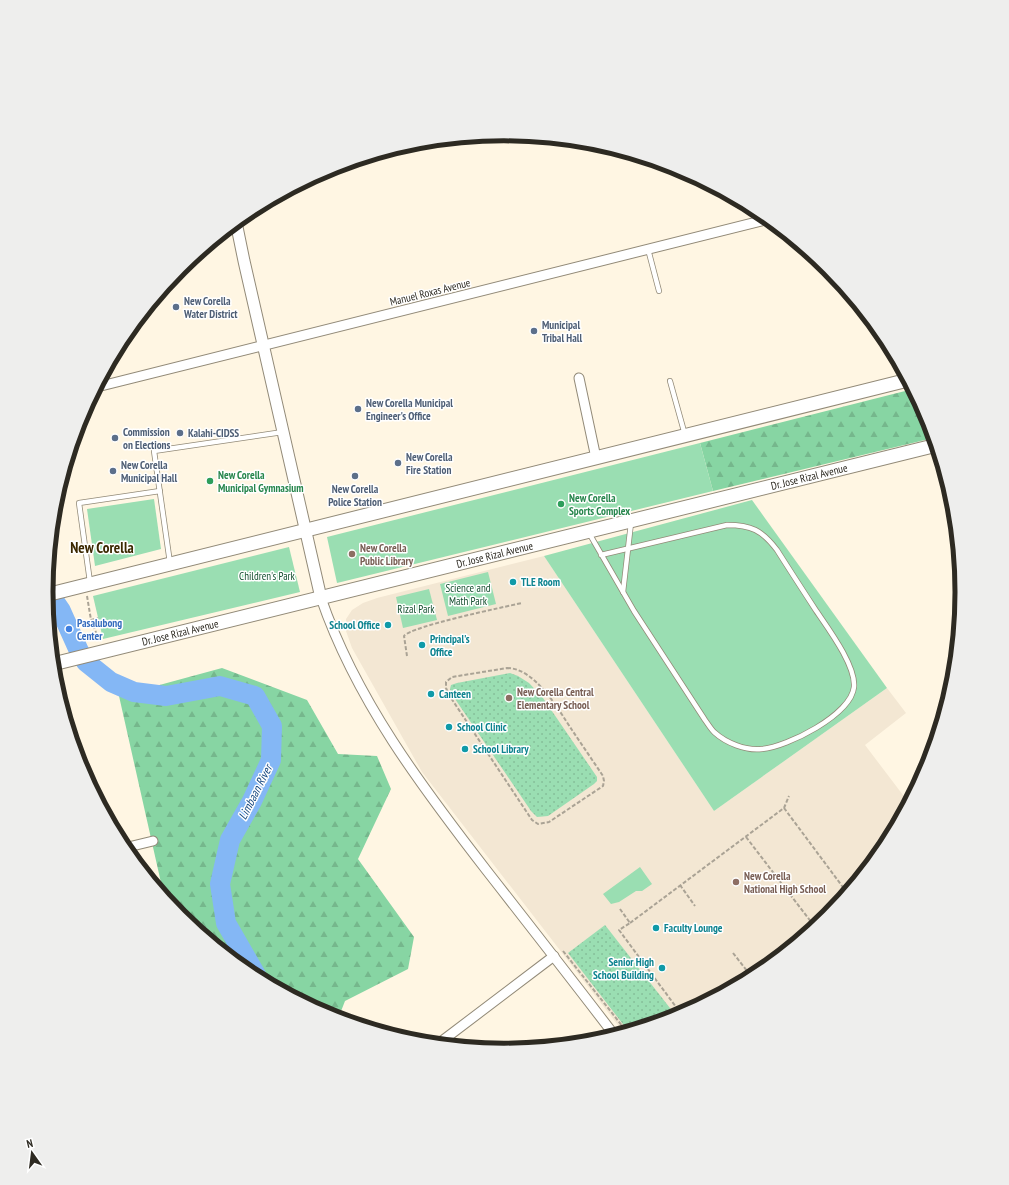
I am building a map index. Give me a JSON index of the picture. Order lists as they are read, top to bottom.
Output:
{
  "streets": {
    "main road": ["Dr. Jose Rizal Avenue"],
    "street": ["Manuel Roxas Avenue"]
  },
  "districts": ["New Corella"],
  "water": ["Limbaan River"],
  "parks": ["Children's Park", "Science and Math Park", "Rizal Park"],
  "places": [
    "New Corella Water District",
    "Municipal Tribal Hall",
    "New Corella Municipal Engineer's Office",
    "Kalahi-CIDSS",
    "Commission on Elections",
    "New Corella Fire Station",
    "New Corella Municipal Hall",
    "New Corella Police Station",
    "New Corella Municipal Gymnasium",
    "New Corella Sports Complex",
    "New Corella Public Library",
    "TLE Room",
    "School Office",
    "Pasalubong Center",
    "Principal's Office",
    "Canteen",
    "New Corella Central Elementary School",
    "School Clinic",
    "School Library",
    "New Corella National High School",
    "Faculty Lounge",
    "Senior High School Building"
  ],
  "north": "top"
}
